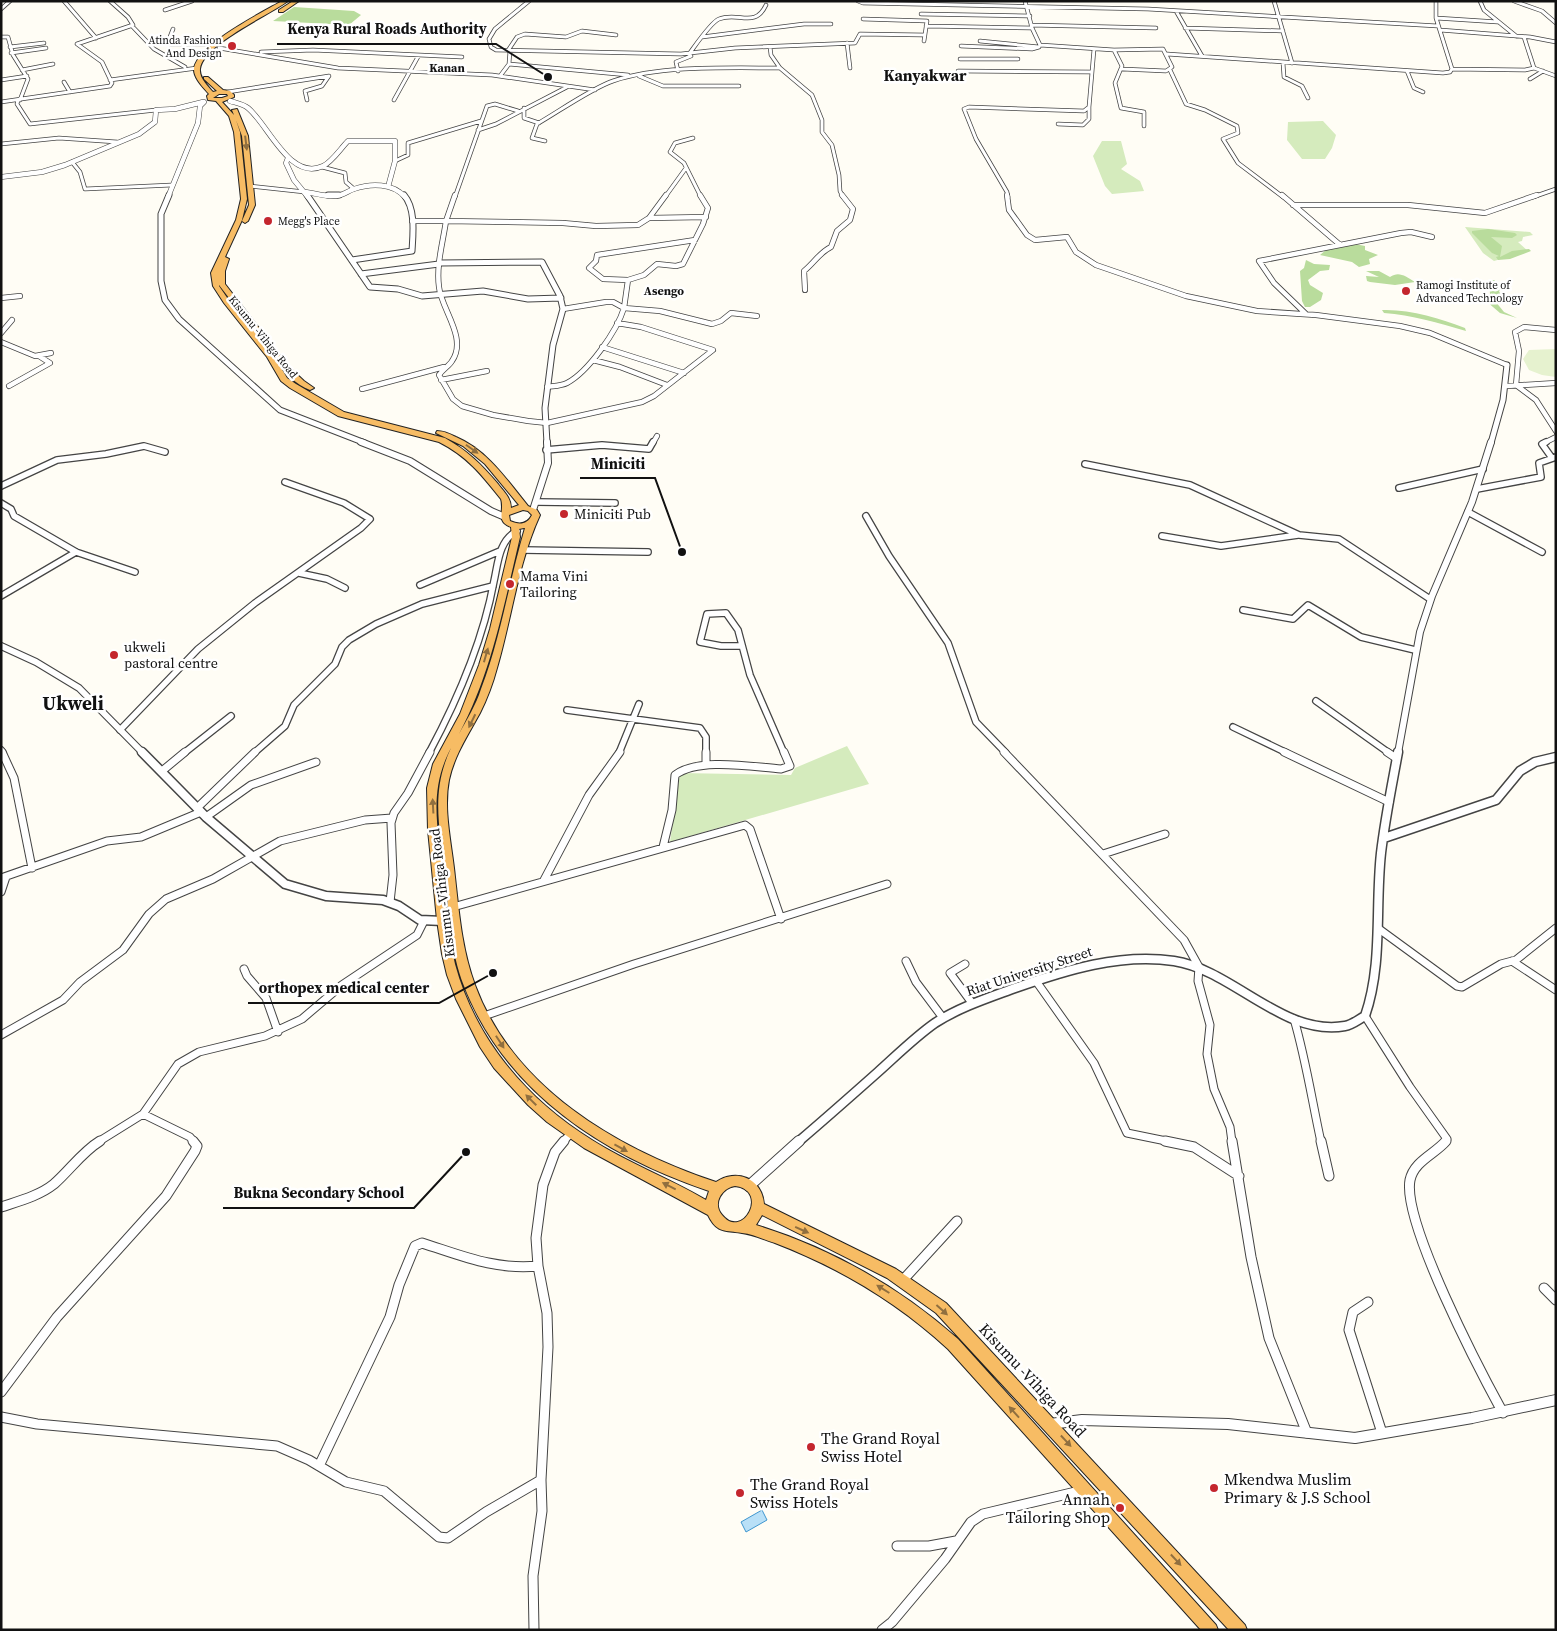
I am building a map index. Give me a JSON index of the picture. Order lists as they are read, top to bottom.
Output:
{
  "streets": {
    "highway": ["Kisumu -Vihiga Road"],
    "street": ["Riat University Street"]
  },
  "crossings": [
    ["Kisumu -Vihiga Road", "Riat University Street"]
  ],
  "districts": [
    "Kanan",
    "Kanyakwar",
    "Asengo",
    "Ukweli"
  ],
  "places": [
    "Atinda Fashion And Design",
    "Kenya Rural Roads Authority",
    "Megg's Place",
    "Ramogi Institute of Advanced Technology",
    "Miniciti Pub",
    "Miniciti",
    "Mama Vini Tailoring",
    "ukweli pastoral centre",
    "orthopex medical center",
    "Bukna Secondary School",
    "The Grand Royal Swiss Hotel",
    "Mkendwa Muslim Primary & J.S School",
    "The Grand Royal Swiss Hotels",
    "Annah Tailoring Shop"
  ]
}
